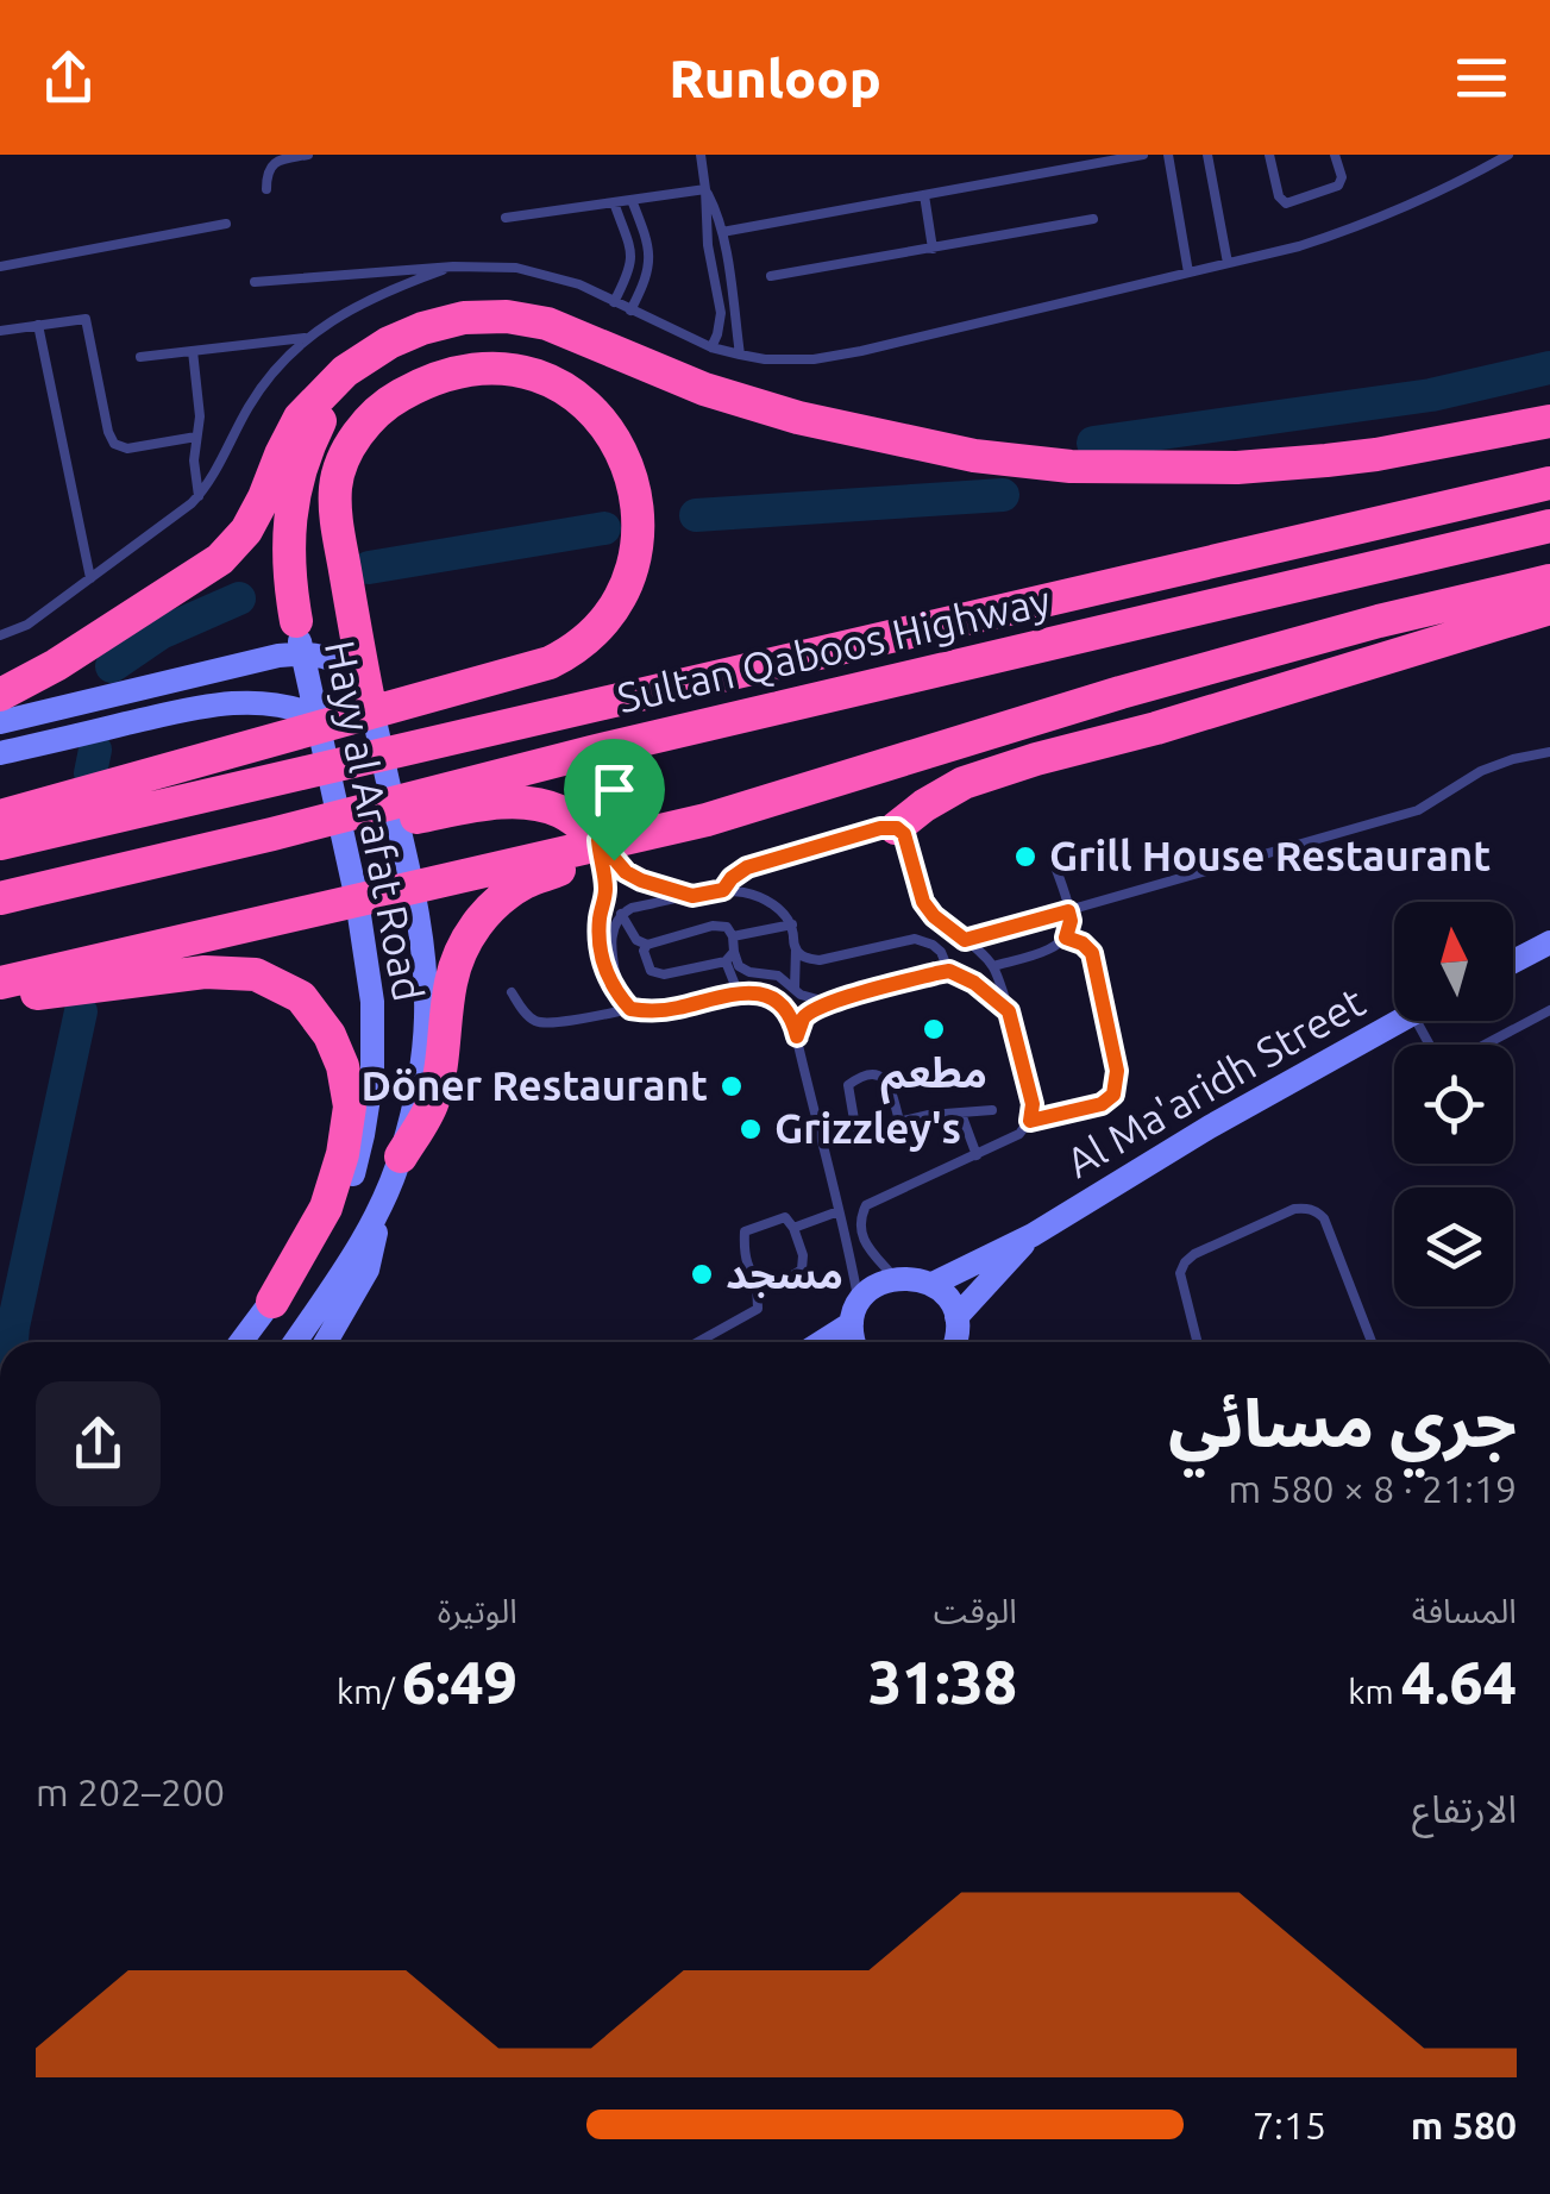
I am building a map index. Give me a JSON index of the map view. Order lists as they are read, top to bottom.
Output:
{
  "streets": {
    "highway": ["Sultan Qaboos Highway"],
    "main road": ["Hayy al Arafat Road", "Al Ma'aridh Street"]
  },
  "places": [
    "Grill House Restaurant",
    "مطعم",
    "Döner Restaurant",
    "Grizzley's",
    "مسجد"
  ],
  "north": "top",
  "page": {
    "header": "Runloop",
    "heading": ["جري مسائي", "21:19 · 8 × 580 m"],
    "stats": [
      ["المسافة", "4.64 km"],
      ["الوقت", "31:38"],
      ["الوتيرة", "6:49 /km"]
    ],
    "chart": ["الارتفاع", "200–202 m"],
    "list": [
      {
        "name": "580 m",
        "note": "7:15"
      }
    ]
  }
}
